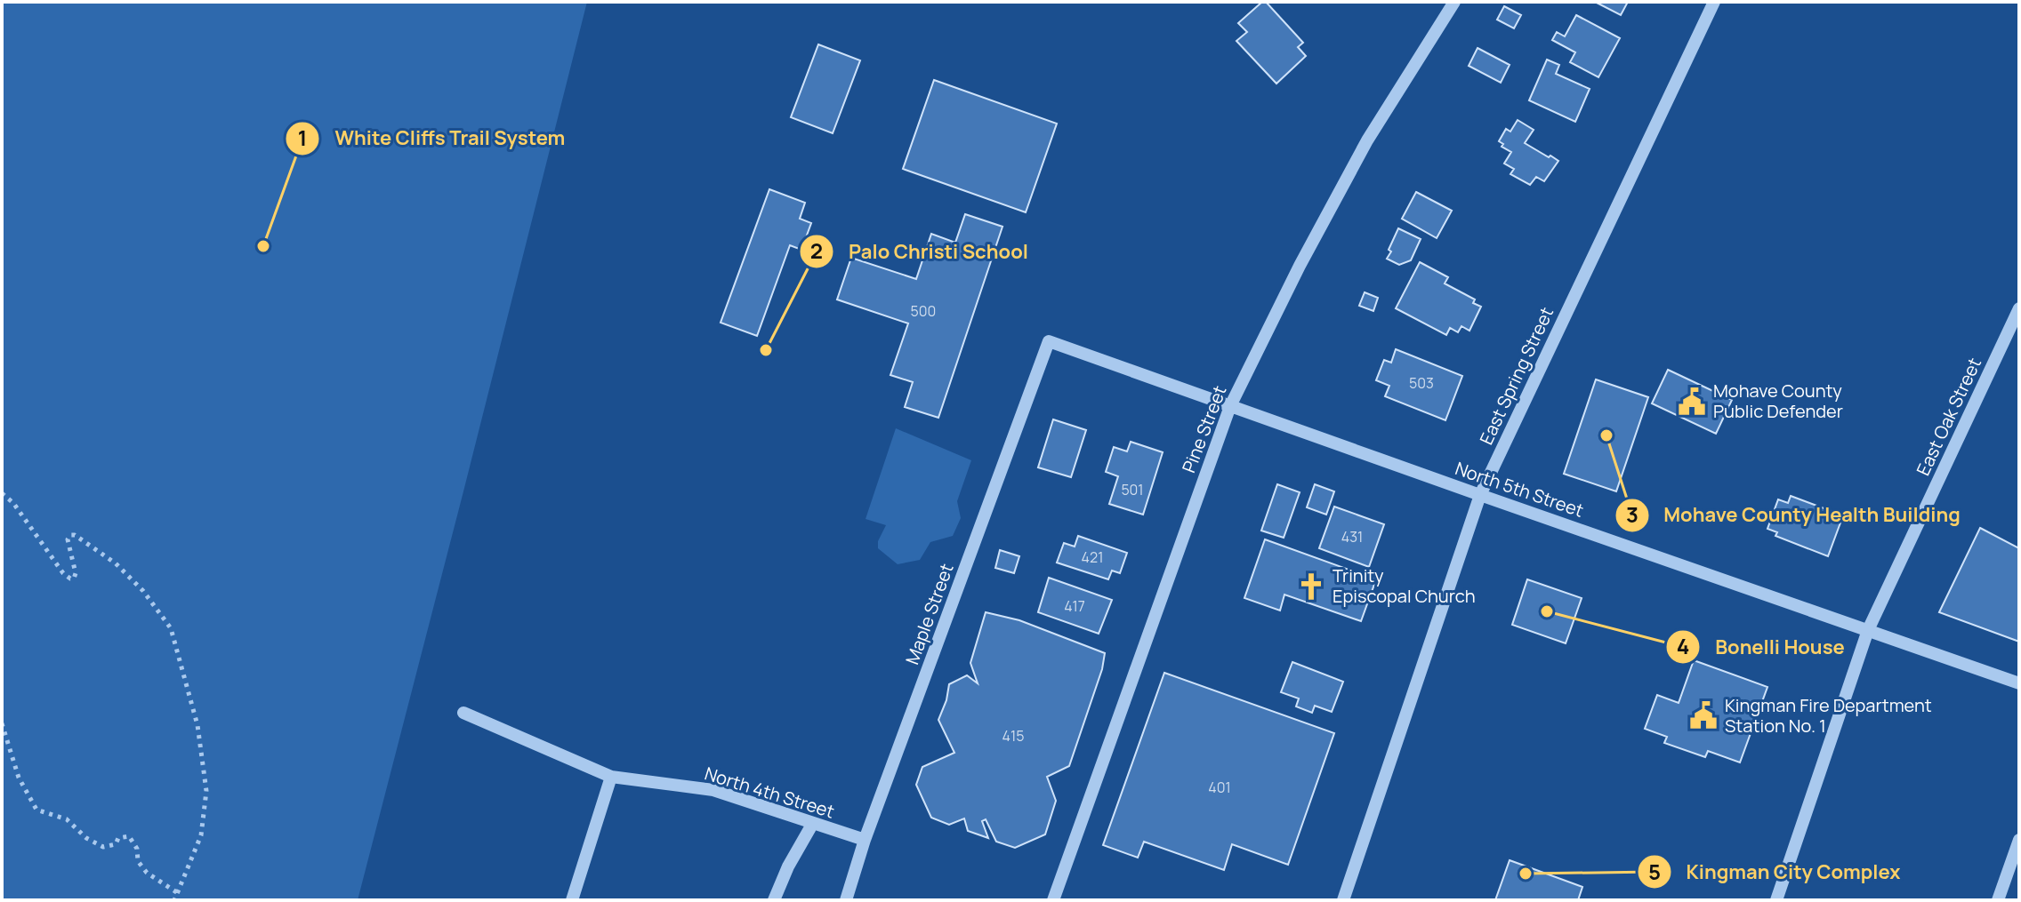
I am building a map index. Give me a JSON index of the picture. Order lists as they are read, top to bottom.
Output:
{
  "streets": {
    "street": [
      "East Spring Street",
      "East Oak Street",
      "Pine Street",
      "North 5th Street",
      "Maple Street",
      "North 4th Street"
    ]
  },
  "crossings": [
    ["East Spring Street", "North 5th Street"],
    ["East Oak Street", "North 5th Street"],
    ["Pine Street", "North 5th Street"],
    ["North 5th Street", "Maple Street"],
    ["Maple Street", "North 4th Street"]
  ],
  "places": {
    "other": [
      "White Cliffs Trail System",
      "Palo Christi School",
      "Mohave County Health Building",
      "Bonelli House",
      "Kingman City Complex"
    ],
    "public building": ["Mohave County Public Defender", "Kingman Fire Department Station No. 1"],
    "church": ["Trinity Episcopal Church"]
  },
  "house_numbers": [
    "500",
    "503",
    "501",
    "431",
    "421",
    "417",
    "415",
    "401"
  ]
}
